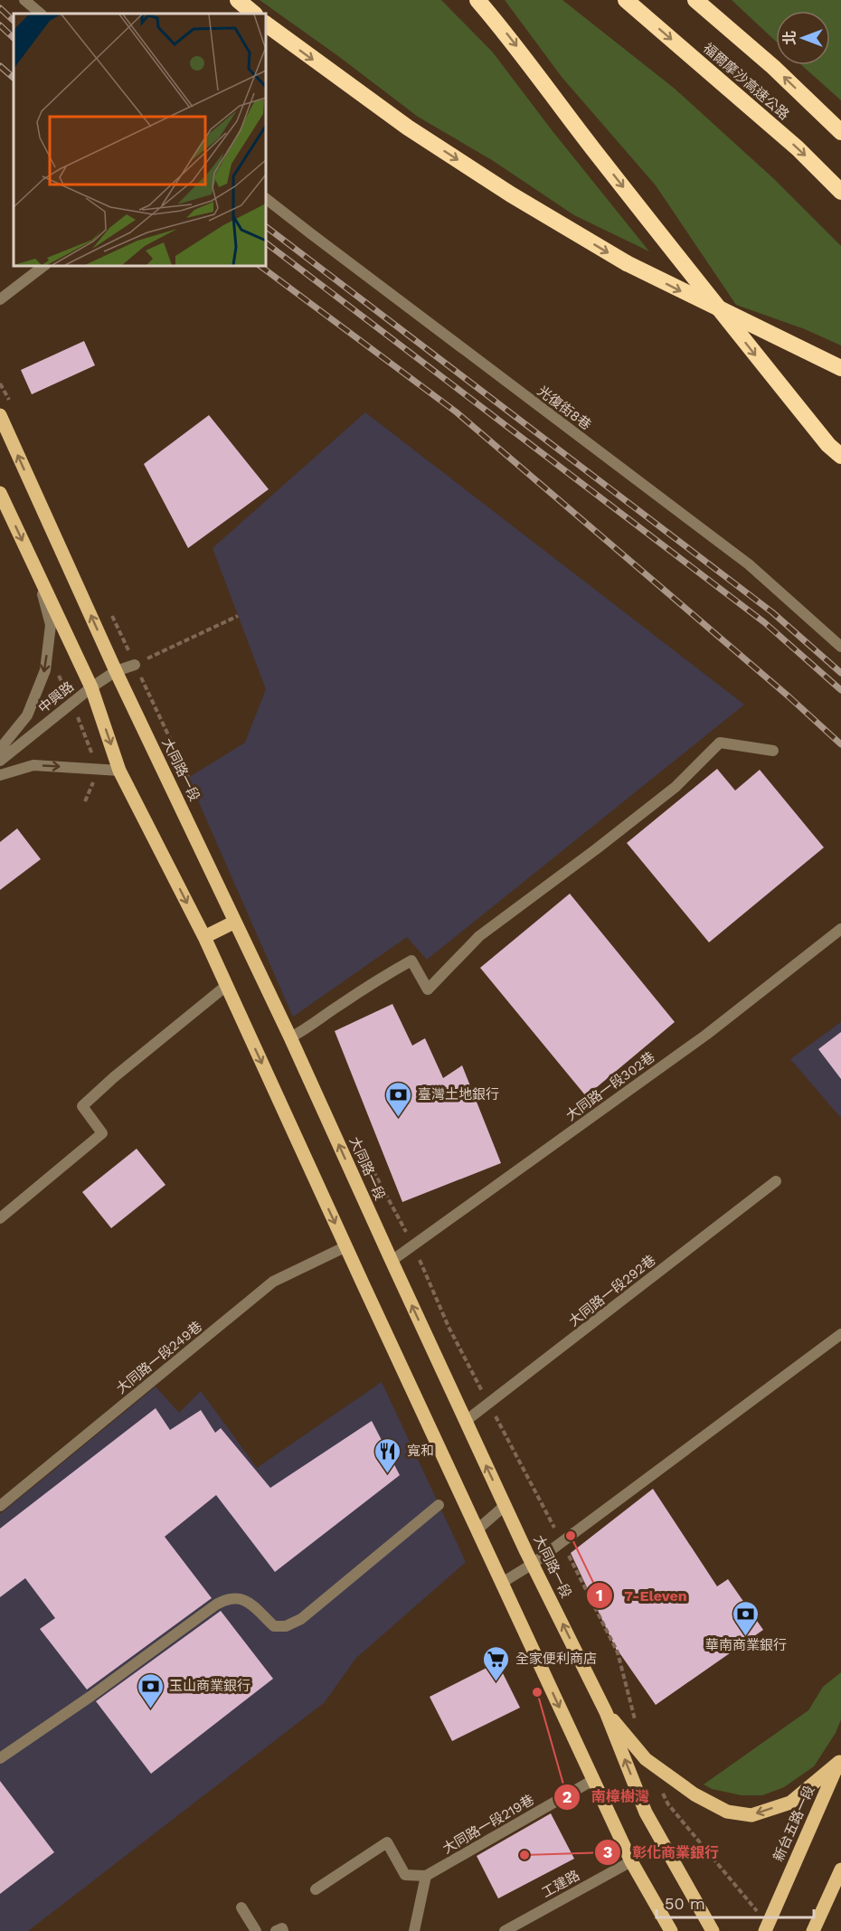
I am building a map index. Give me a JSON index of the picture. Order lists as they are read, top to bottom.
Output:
{
  "streets": {
    "highway": ["福爾摩沙高速公路"],
    "main road": ["大同路一段", "新台五路一段"],
    "street": [
      "光復街8巷",
      "中興路",
      "大同路一段302巷",
      "大同路一段292巷",
      "大同路一段249巷",
      "大同路一段219巷",
      "工建路"
    ]
  },
  "crossings": [
    ["中興路", "大同路一段"],
    ["大同路一段", "大同路一段302巷"],
    ["大同路一段", "大同路一段292巷"]
  ],
  "places": {
    "bank": ["臺灣土地銀行", "華南商業銀行", "玉山商業銀行"],
    "restaurant": ["寬和"],
    "other": ["7-Eleven", "南樟樹灣", "彰化商業銀行"],
    "supermarket": ["全家便利商店"]
  },
  "scale_bar": "50 m",
  "north": "left"
}
